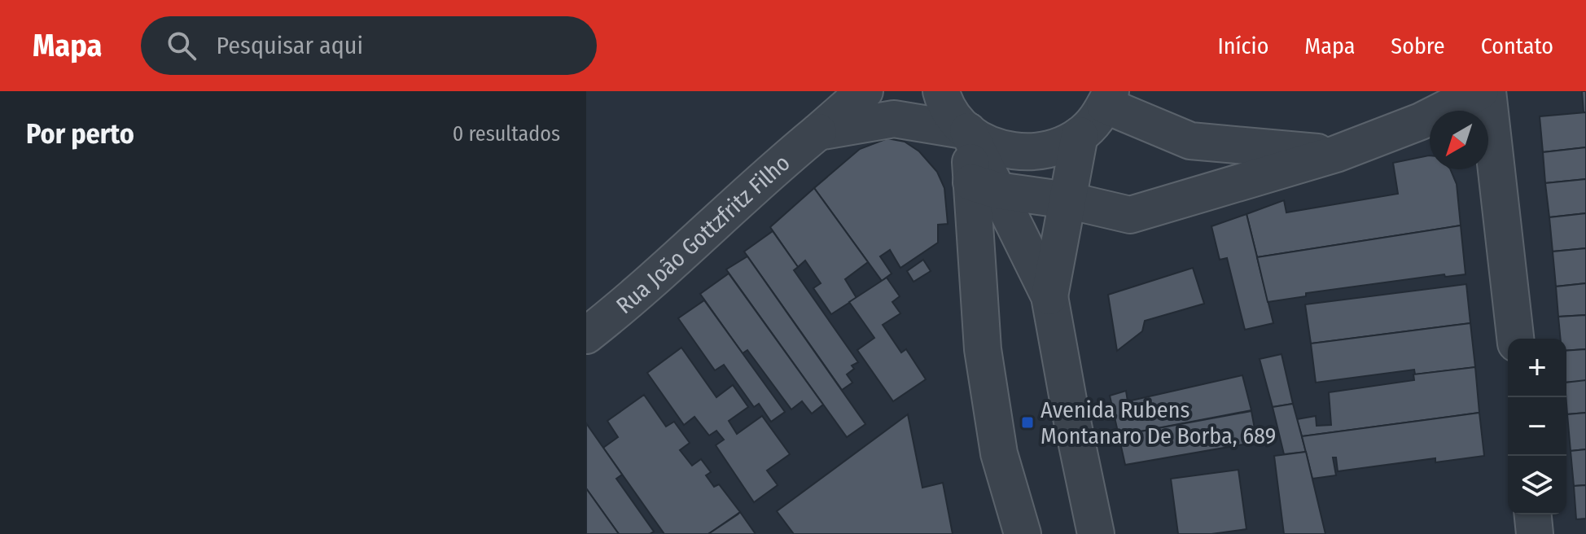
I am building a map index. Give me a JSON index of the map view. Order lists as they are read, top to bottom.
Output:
{
  "streets": {
    "street": ["Rua João Gottzfritz Filho"]
  },
  "places": {
    "transit": ["Avenida Rubens Montanaro De Borba, 689"]
  },
  "north": "bottom left",
  "page": {
    "header": "Mapa",
    "search": "Pesquisar aqui",
    "nav": [
      "Início",
      "Mapa",
      "Sobre",
      "Contato"
    ],
    "heading": ["Por perto", "0 resultados"],
    "map_buttons": ["+", "−"]
  }
}
